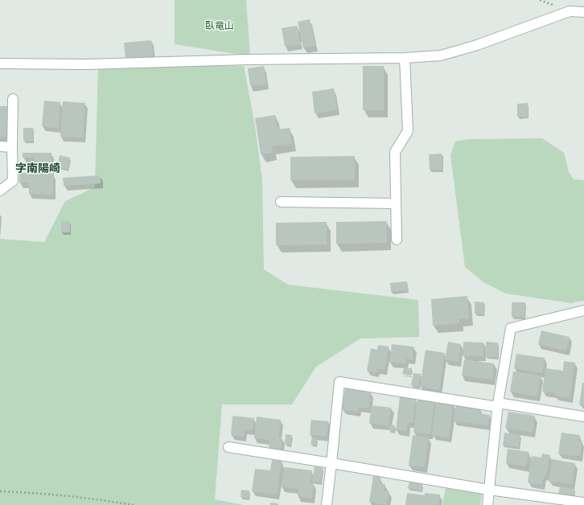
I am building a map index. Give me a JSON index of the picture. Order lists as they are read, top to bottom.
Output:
{
  "districts": ["字南陽崎"],
  "parks": ["臥竜山"]
}
